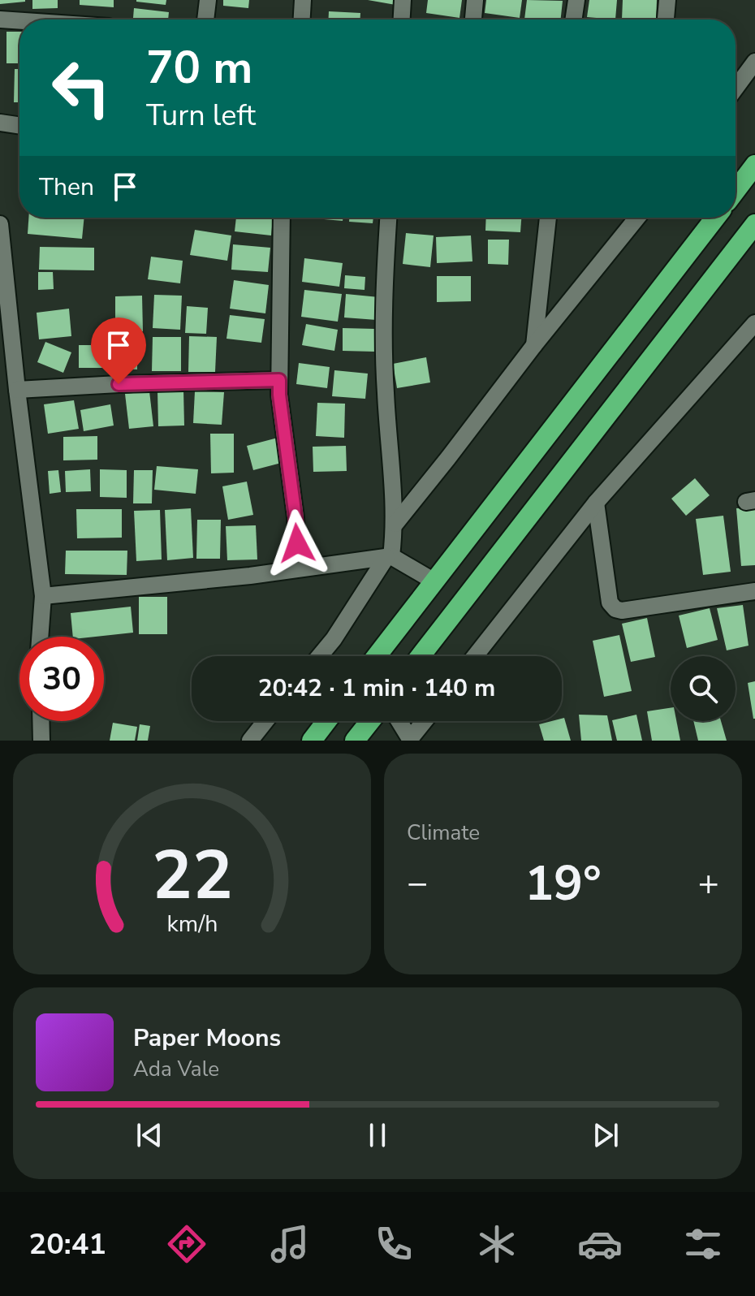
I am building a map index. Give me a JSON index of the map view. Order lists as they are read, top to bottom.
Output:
{
  "page": {
    "turn": ["70 m", "Turn left"],
    "then": "Then",
    "limit": "30",
    "trip": "20:42 · 1 min · 140 m",
    "tile": "Climate",
    "heat": ["−", "19°", "+"],
    "song": ["Paper Moons", "Ada Vale"],
    "tabs": "20:41",
    "gauge": ["22", "km/h"]
  }
}
